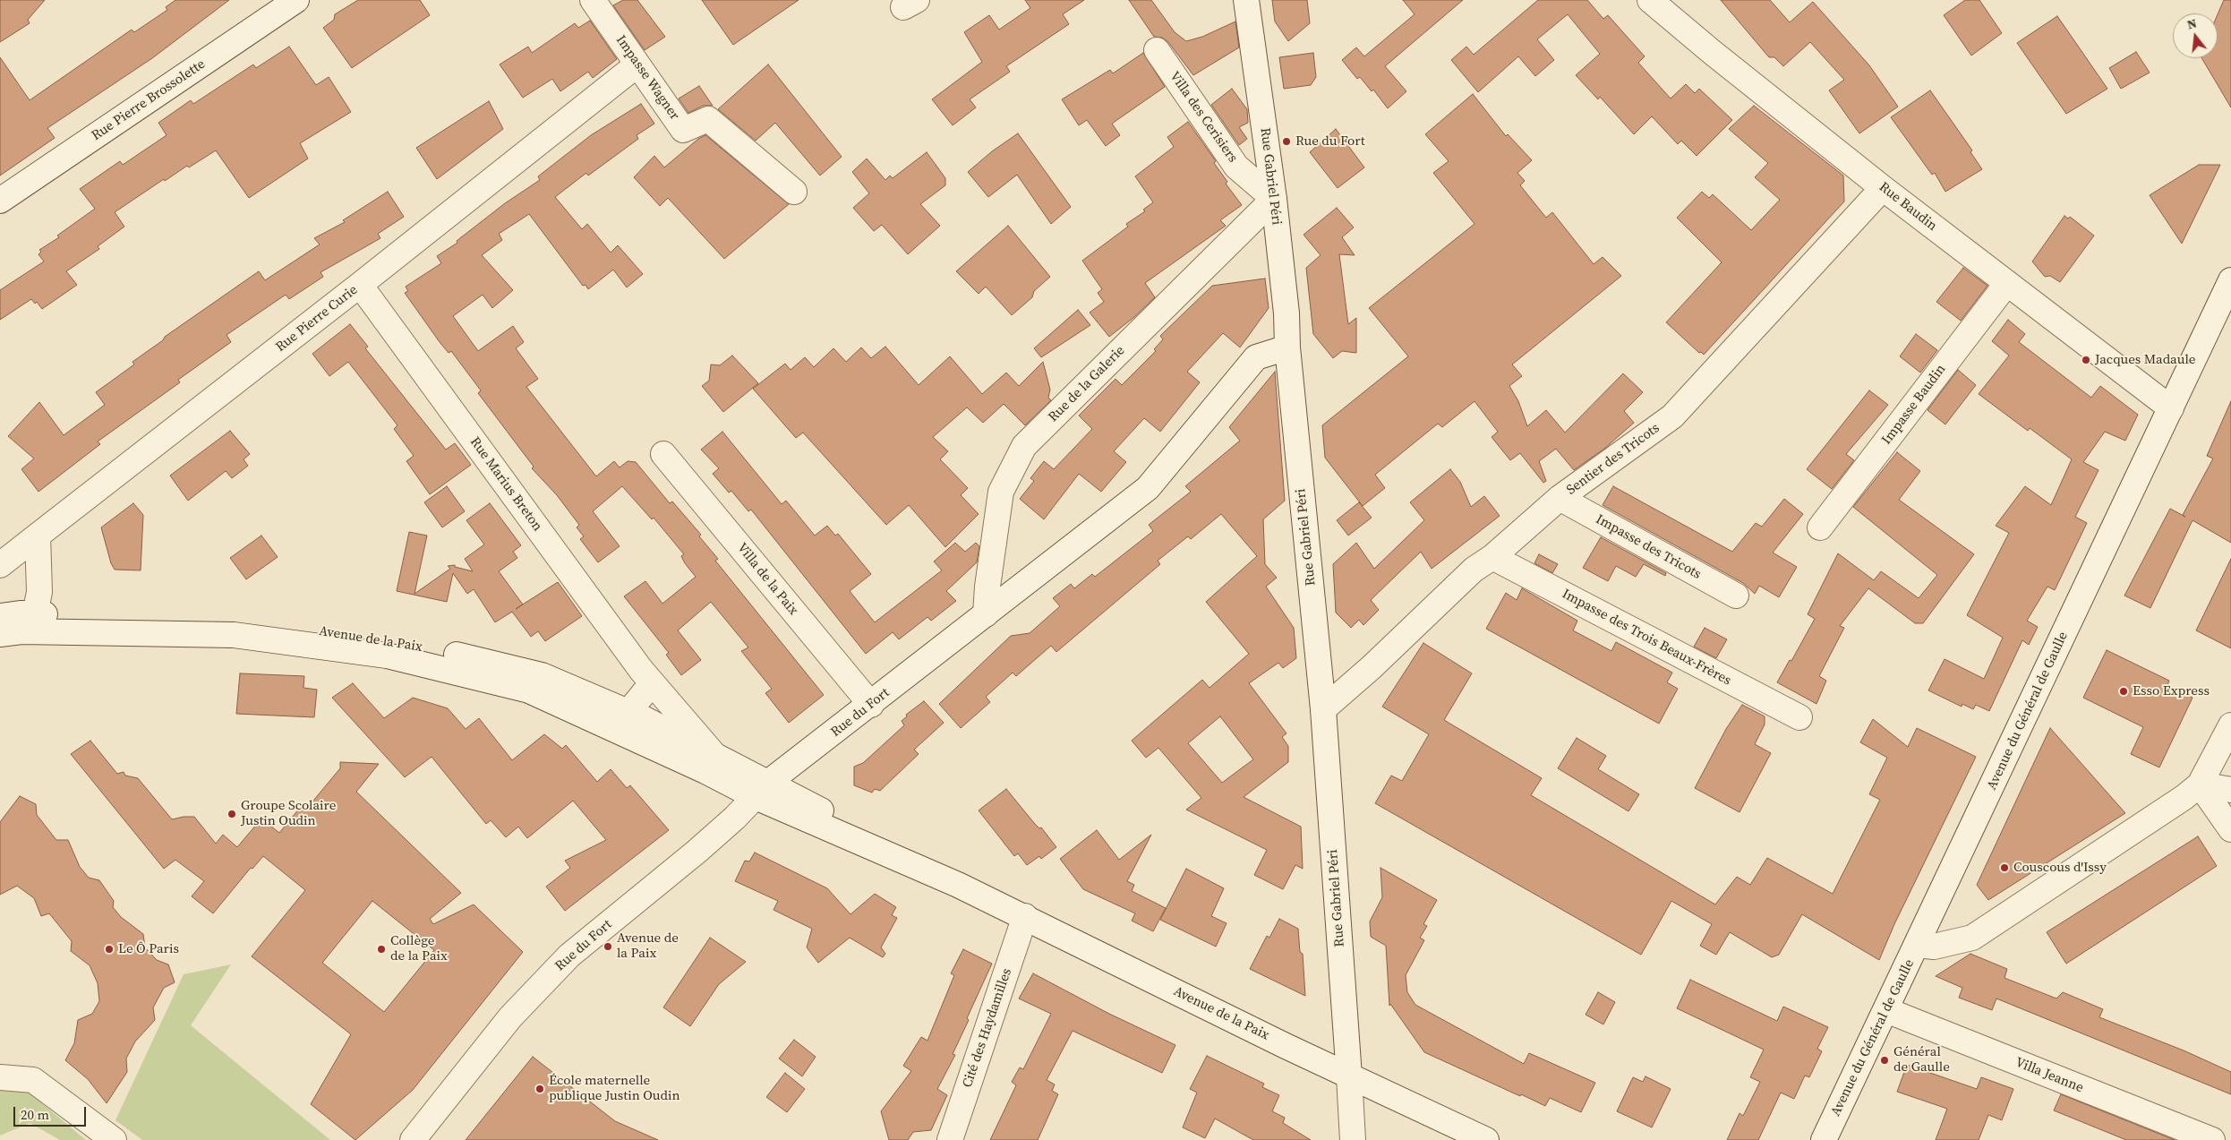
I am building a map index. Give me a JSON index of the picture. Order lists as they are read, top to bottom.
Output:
{
  "streets": {
    "street": [
      "Impasse Wagner",
      "Rue Pierre Brossolette",
      "Villa des Cerisiers",
      "Rue Gabriel Péri",
      "Rue Baudin",
      "Rue Pierre Curie",
      "Rue de la Galerie",
      "Impasse Baudin",
      "Sentier des Tricots",
      "Rue Marius Breton",
      "Impasse des Tricots",
      "Villa de la Paix",
      "Impasse des Trois Beaux-Frères",
      "Avenue de la Paix",
      "Avenue du Général de Gaulle",
      "Rue du Fort",
      "Cité des Haydamilles",
      "Villa Jeanne"
    ]
  },
  "crossings": [
    ["Impasse Wagner", "Rue Pierre Curie"],
    ["Villa des Cerisiers", "Rue Gabriel Péri"],
    ["Villa des Cerisiers", "Rue de la Galerie"],
    ["Rue Gabriel Péri", "Rue de la Galerie"],
    ["Rue Gabriel Péri", "Sentier des Tricots"],
    ["Rue Gabriel Péri", "Avenue de la Paix"],
    ["Rue Gabriel Péri", "Rue du Fort"],
    ["Rue Baudin", "Impasse Baudin"],
    ["Rue Baudin", "Sentier des Tricots"],
    ["Rue Baudin", "Avenue du Général de Gaulle"],
    ["Rue Pierre Curie", "Rue Marius Breton"],
    ["Rue de la Galerie", "Rue du Fort"],
    ["Sentier des Tricots", "Impasse des Tricots"],
    ["Sentier des Tricots", "Impasse des Trois Beaux-Frères"],
    ["Rue Marius Breton", "Avenue de la Paix"],
    ["Villa de la Paix", "Rue du Fort"],
    ["Avenue de la Paix", "Rue du Fort"],
    ["Avenue de la Paix", "Cité des Haydamilles"],
    ["Avenue du Général de Gaulle", "Villa Jeanne"]
  ],
  "places": [
    "Rue du Fort",
    "Jacques Madaule",
    "Esso Express",
    "Groupe Scolaire Justin Oudin",
    "Couscous d'Issy",
    "Avenue de la Paix",
    "Le Ô Paris",
    "Collège de la Paix",
    "Général de Gaulle",
    "École maternelle publique Justin Oudin"
  ],
  "scale_bar": "20 m",
  "north": "top"
}
